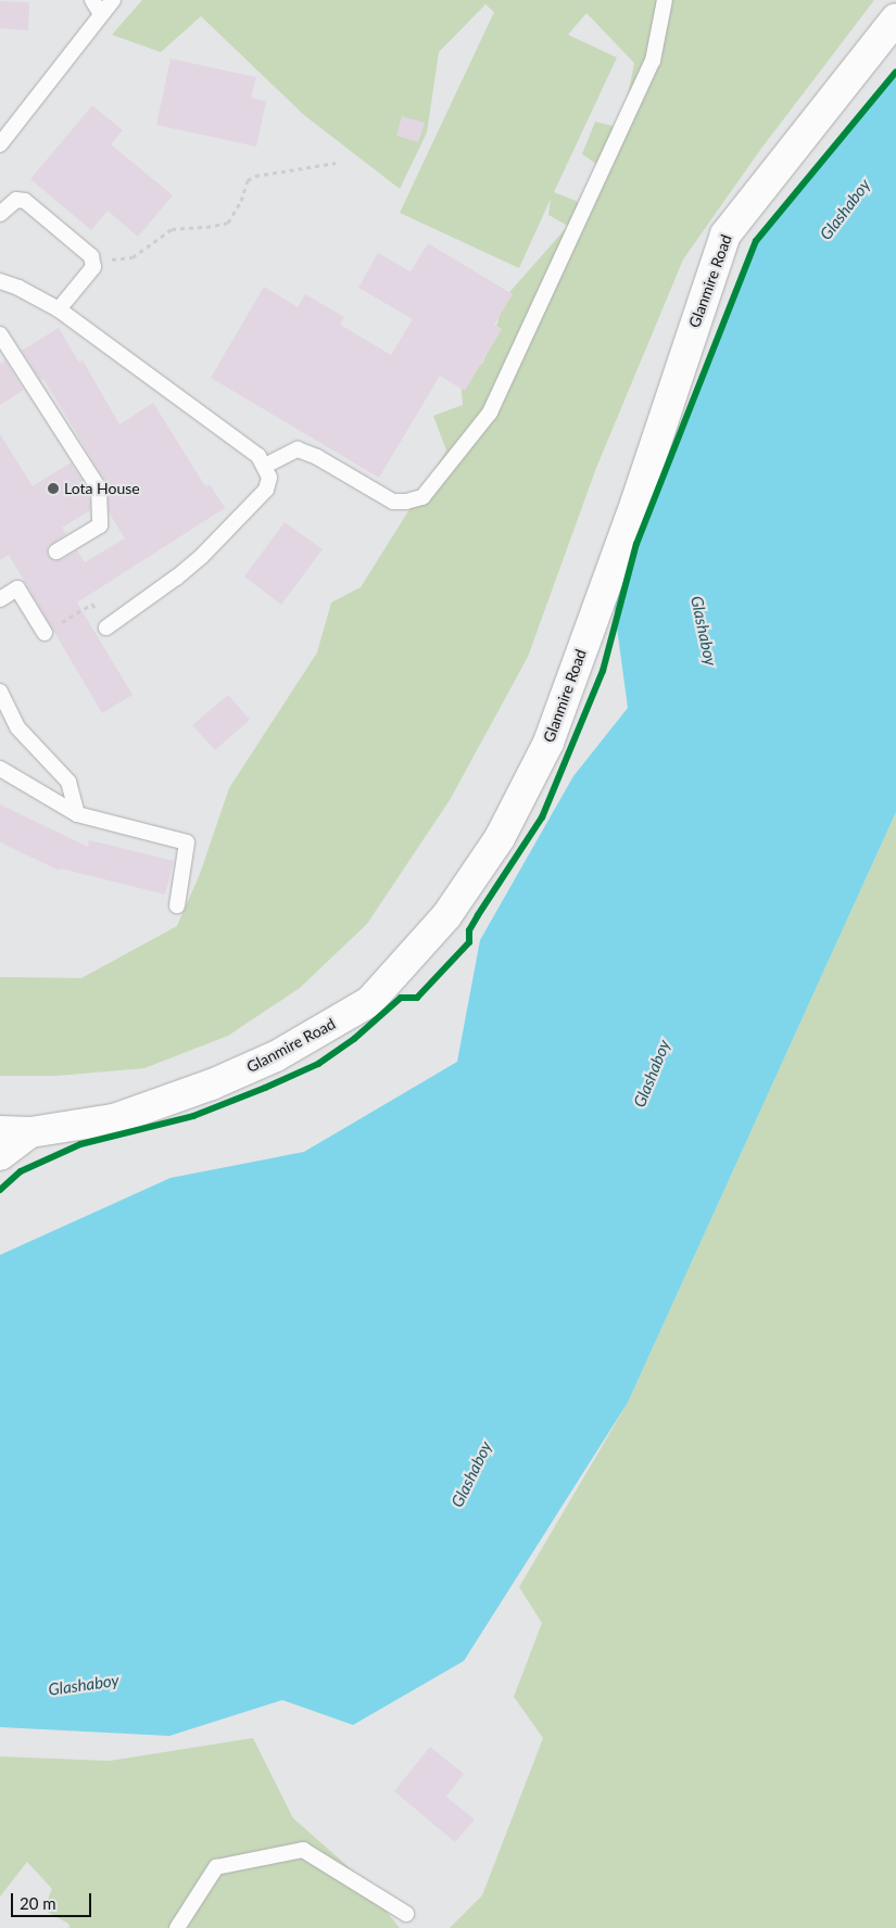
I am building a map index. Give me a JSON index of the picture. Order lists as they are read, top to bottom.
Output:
{
  "streets": {
    "main road": ["Glanmire Road"]
  },
  "water": ["Glashaboy"],
  "places": ["Lota House"],
  "scale_bar": "20 m"
}
